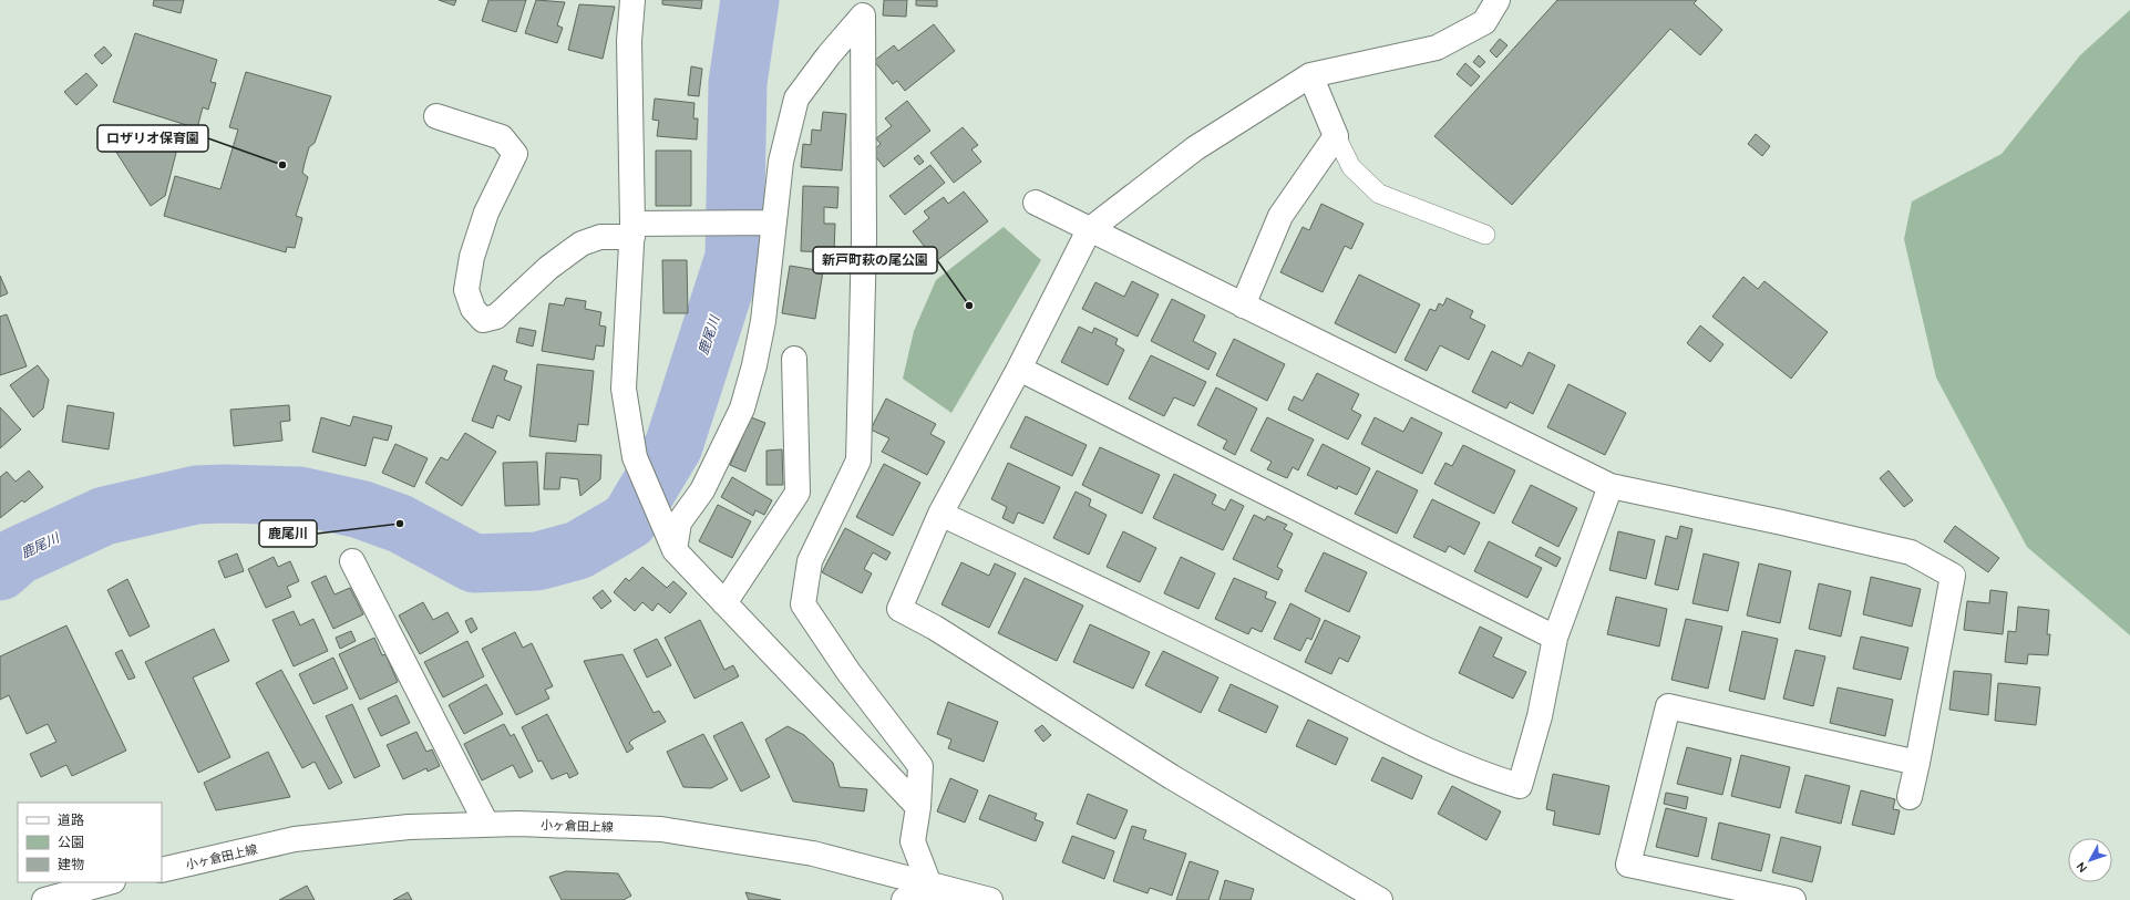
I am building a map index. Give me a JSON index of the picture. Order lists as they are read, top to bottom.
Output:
{
  "streets": {
    "street": ["小ヶ倉田上線"]
  },
  "water": ["鹿尾川"],
  "places": ["ロザリオ保育園", "新戸町萩の尾公園", "鹿尾川"],
  "legend": ["道路", "公園", "建物"],
  "north": "bottom left"
}
